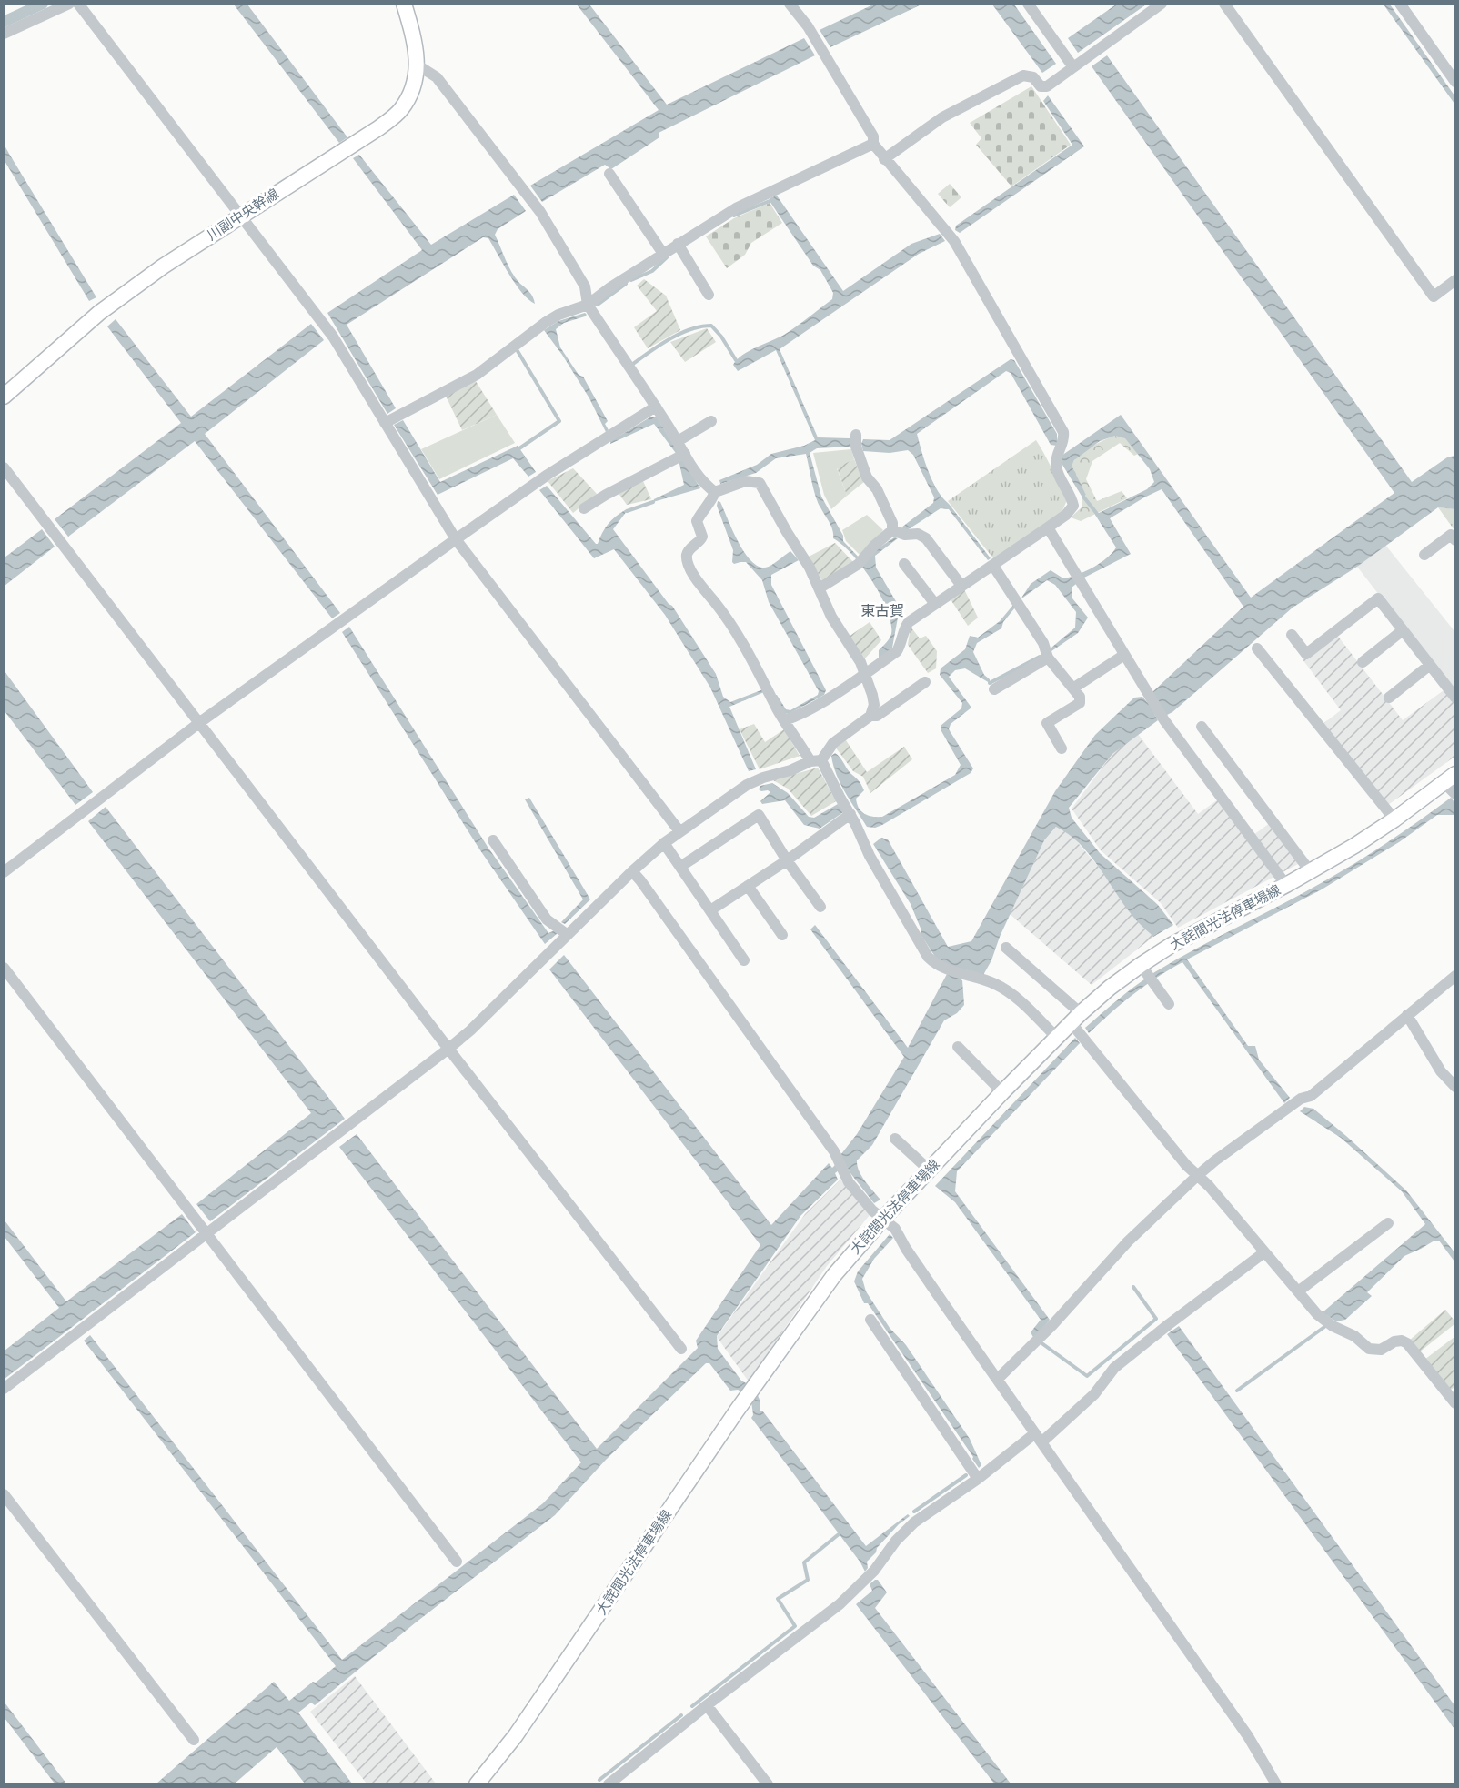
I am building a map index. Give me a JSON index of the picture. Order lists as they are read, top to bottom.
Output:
{
  "streets": {
    "main road": ["川副中央幹線", "大詫間光法停車場線"]
  },
  "districts": ["東古賀"]
}
